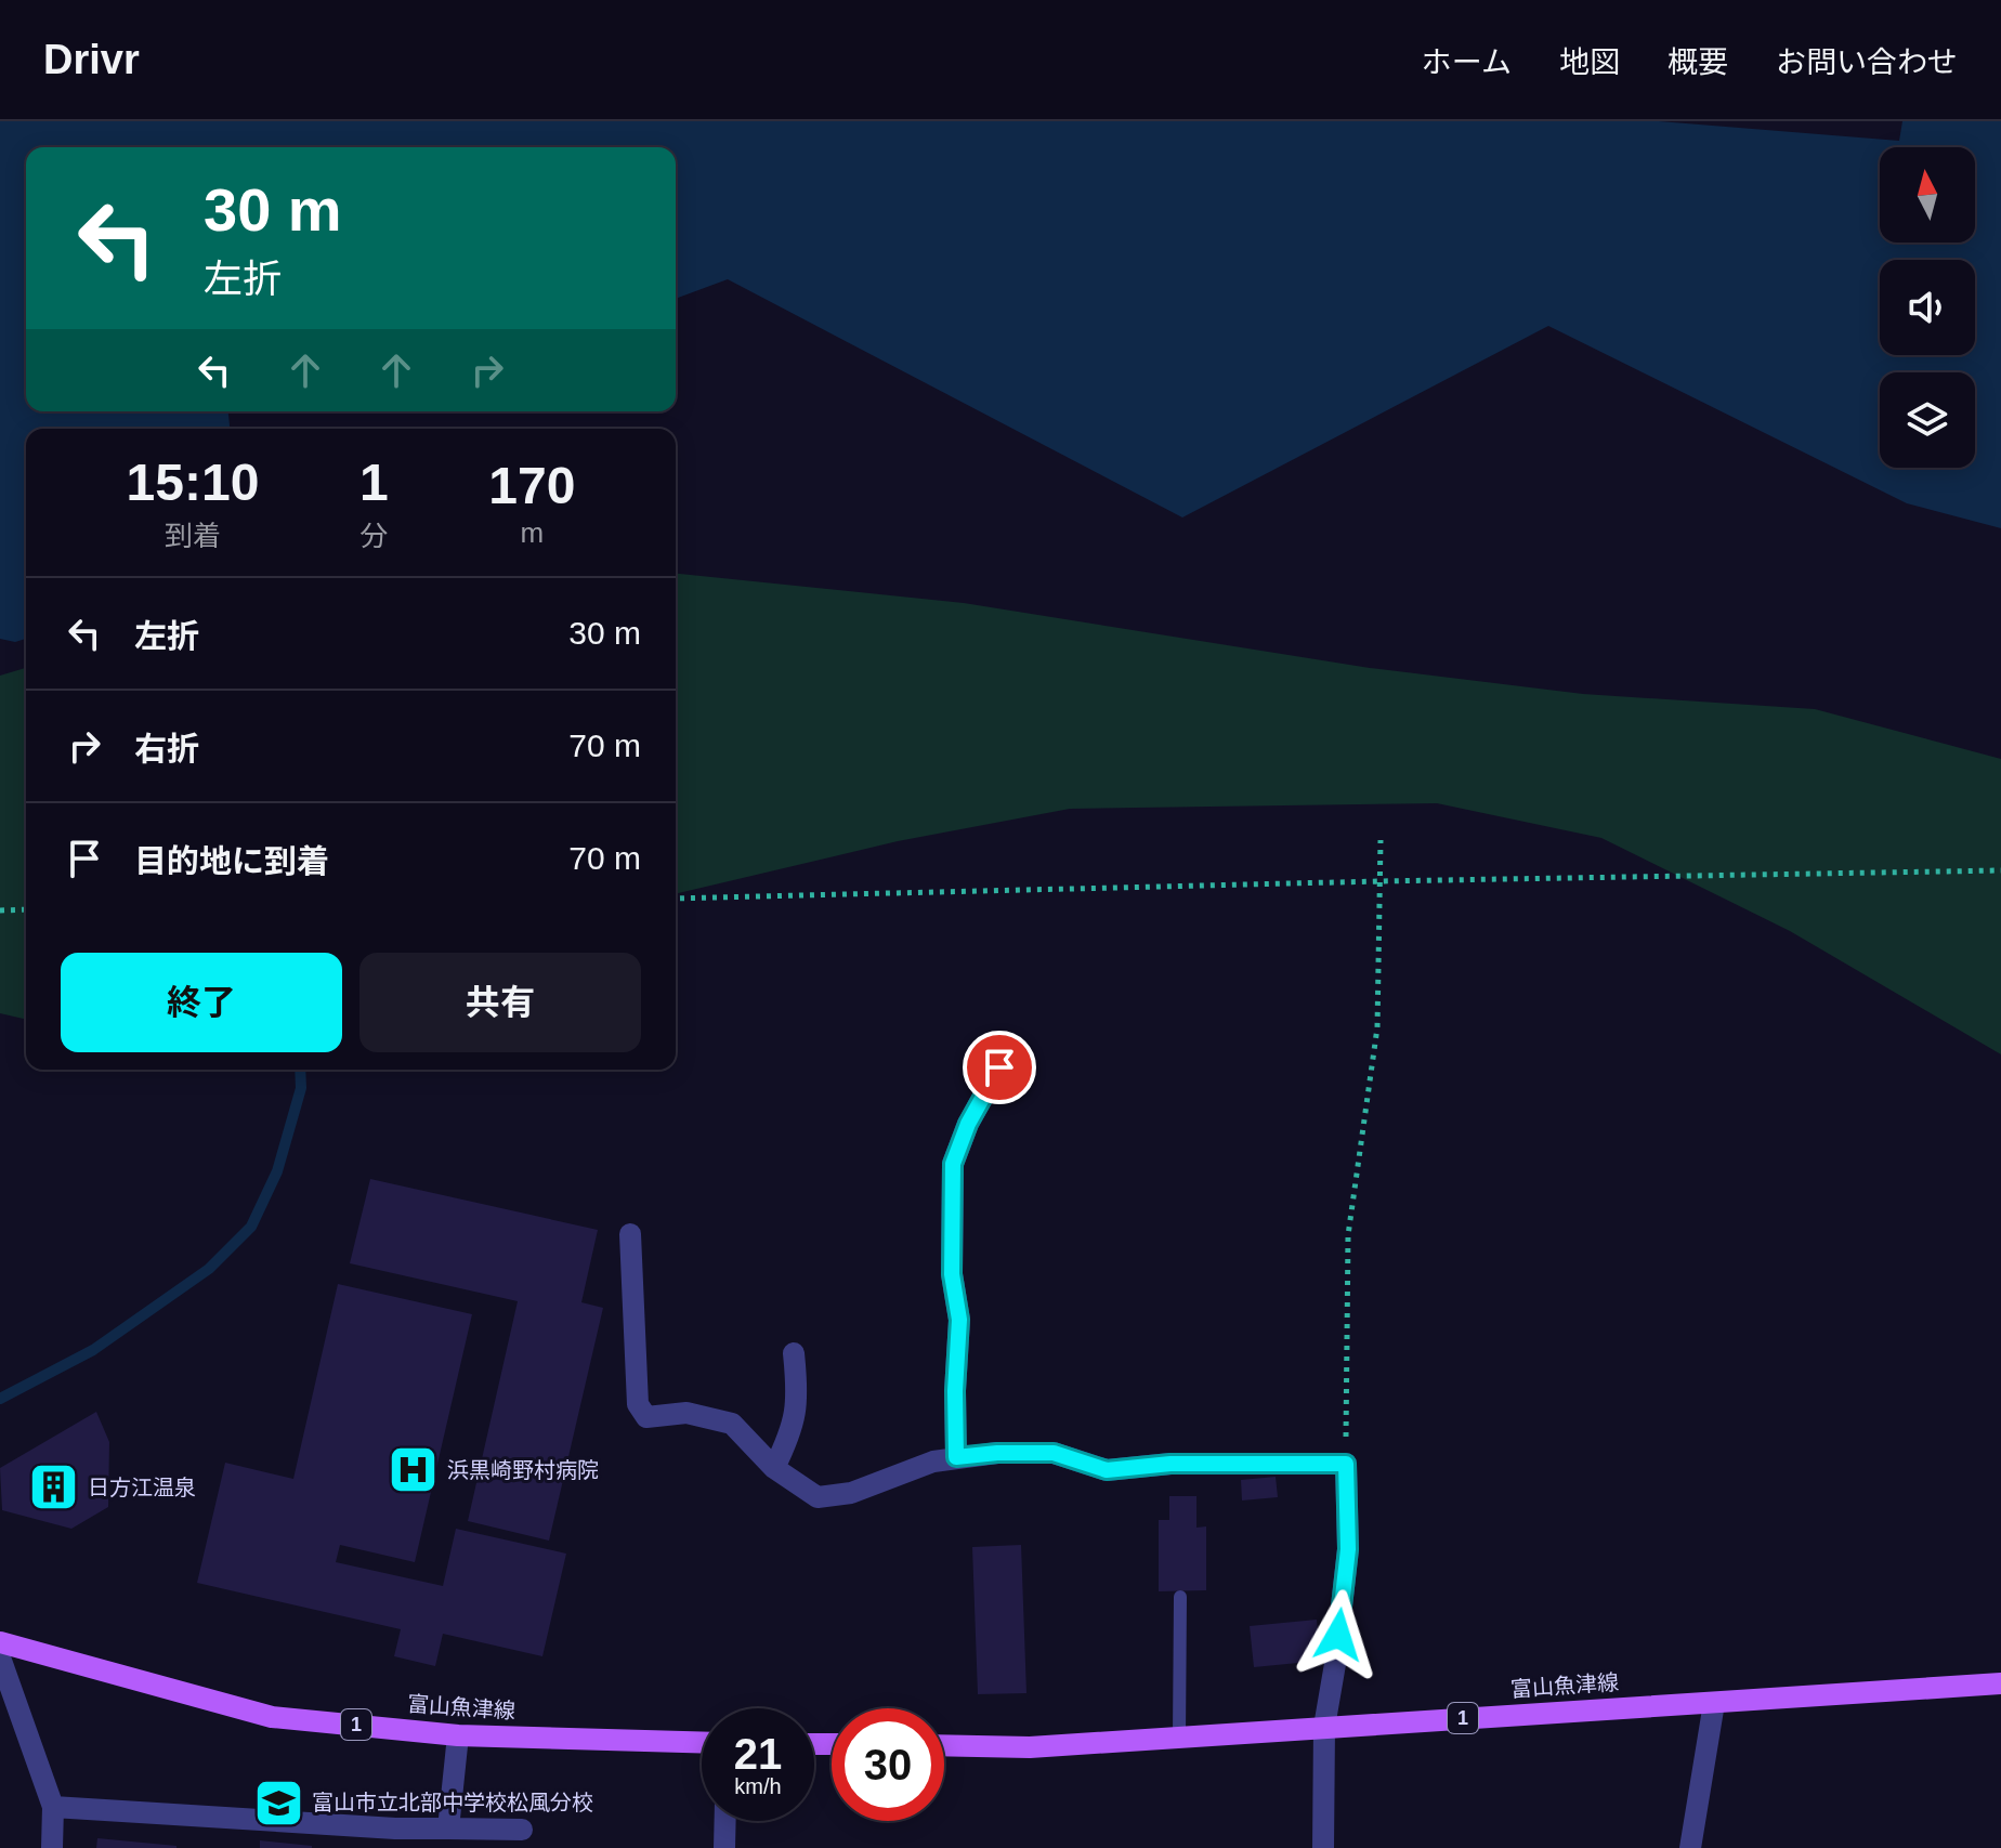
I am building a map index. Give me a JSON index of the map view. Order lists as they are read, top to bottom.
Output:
{
  "streets": {
    "main road": ["富山魚津線", "1"]
  },
  "places": {
    "hospital": ["浜黒崎野村病院"],
    "building": ["日方江温泉"],
    "school or university": ["富山市立北部中学校松風分校"]
  },
  "north": "top",
  "page": {
    "header": "Drivr",
    "nav": [
      "ホーム",
      "地図",
      "概要",
      "お問い合わせ"
    ],
    "turn": ["30 m", "左折"],
    "eta": [
      "15:10",
      "到着",
      "1",
      "分",
      "170",
      "m"
    ],
    "list": [
      {
        "name": "左折",
        "value": "30 m"
      },
      {
        "name": "右折",
        "value": "70 m"
      },
      {
        "name": "目的地に到着",
        "value": "70 m"
      }
    ],
    "buttons": ["終了", "共有"],
    "speed": "21 km/h",
    "limit": "30"
  }
}
